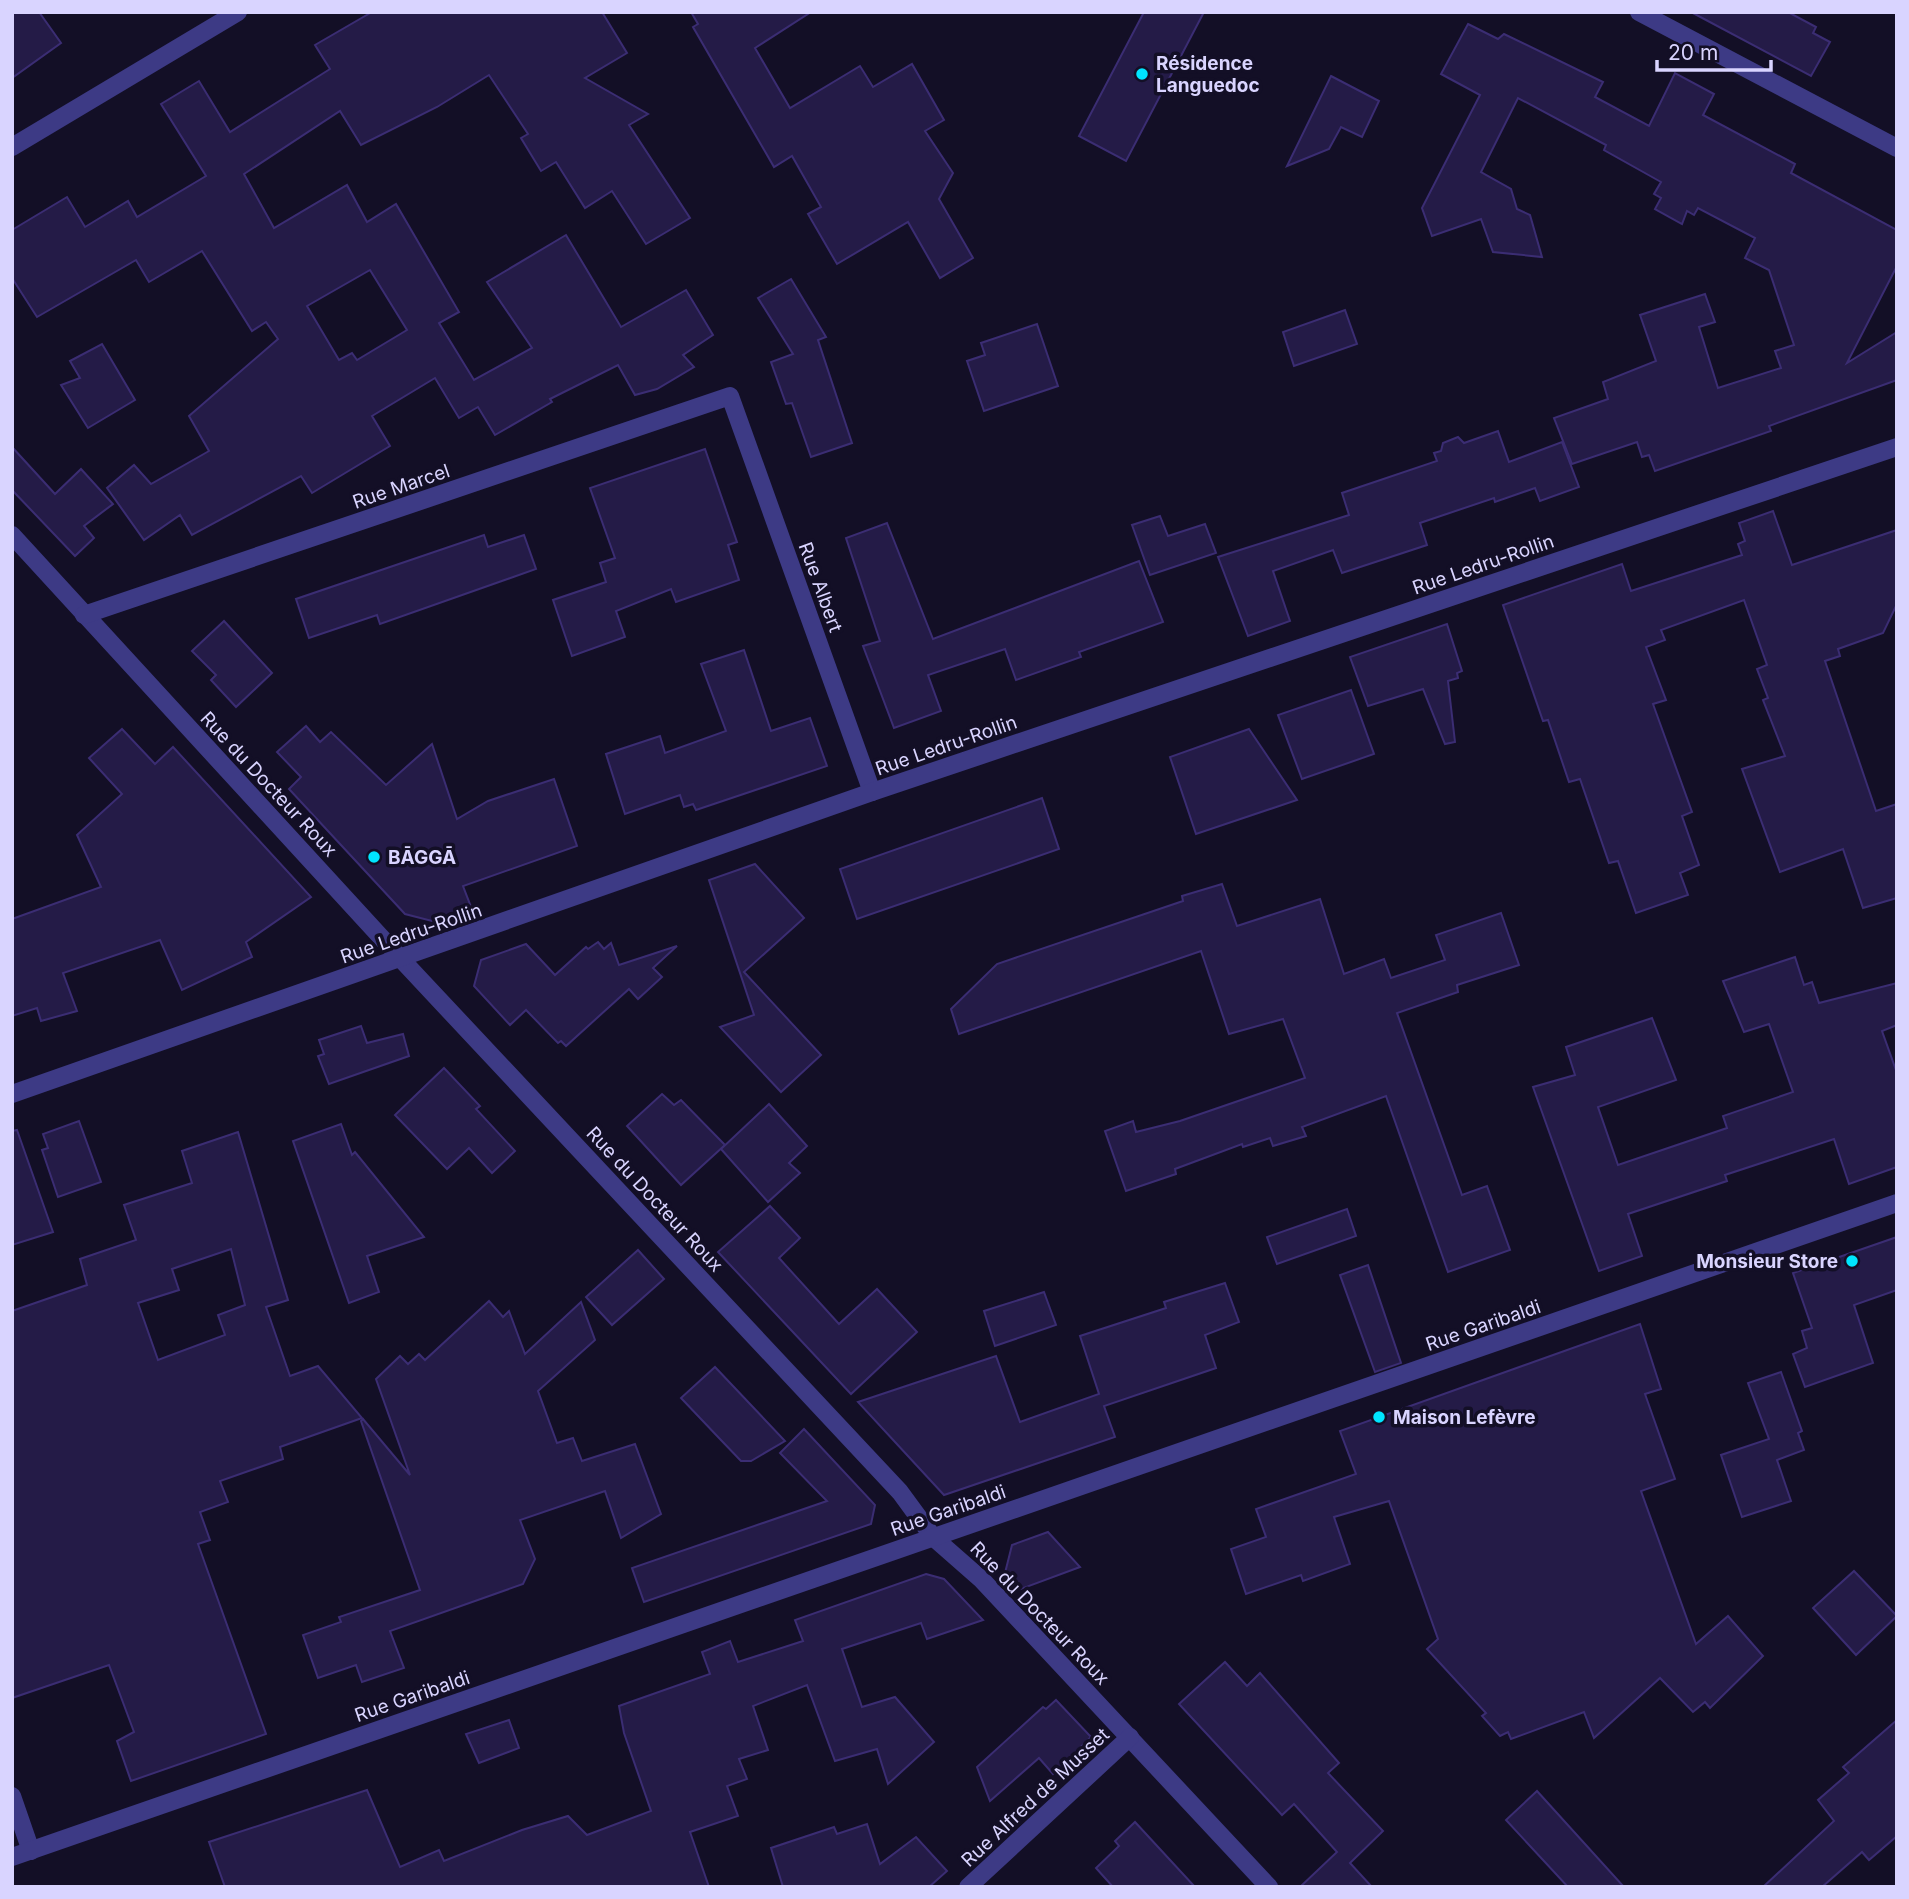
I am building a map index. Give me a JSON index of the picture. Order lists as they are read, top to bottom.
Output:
{
  "streets": {
    "street": [
      "Rue Marcel",
      "Rue Ledru-Rollin",
      "Rue Albert",
      "Rue du Docteur Roux",
      "Rue Garibaldi",
      "Rue Alfred de Musset"
    ]
  },
  "crossings": [
    ["Rue Marcel", "Rue Albert"],
    ["Rue Marcel", "Rue du Docteur Roux"],
    ["Rue Ledru-Rollin", "Rue Albert"],
    ["Rue Ledru-Rollin", "Rue du Docteur Roux"],
    ["Rue du Docteur Roux", "Rue Garibaldi"],
    ["Rue du Docteur Roux", "Rue Alfred de Musset"]
  ],
  "places": [
    "Résidence Languedoc",
    "BĀGGĀ",
    "Monsieur Store",
    "Maison Lefèvre"
  ],
  "scale_bar": "20 m"
}
